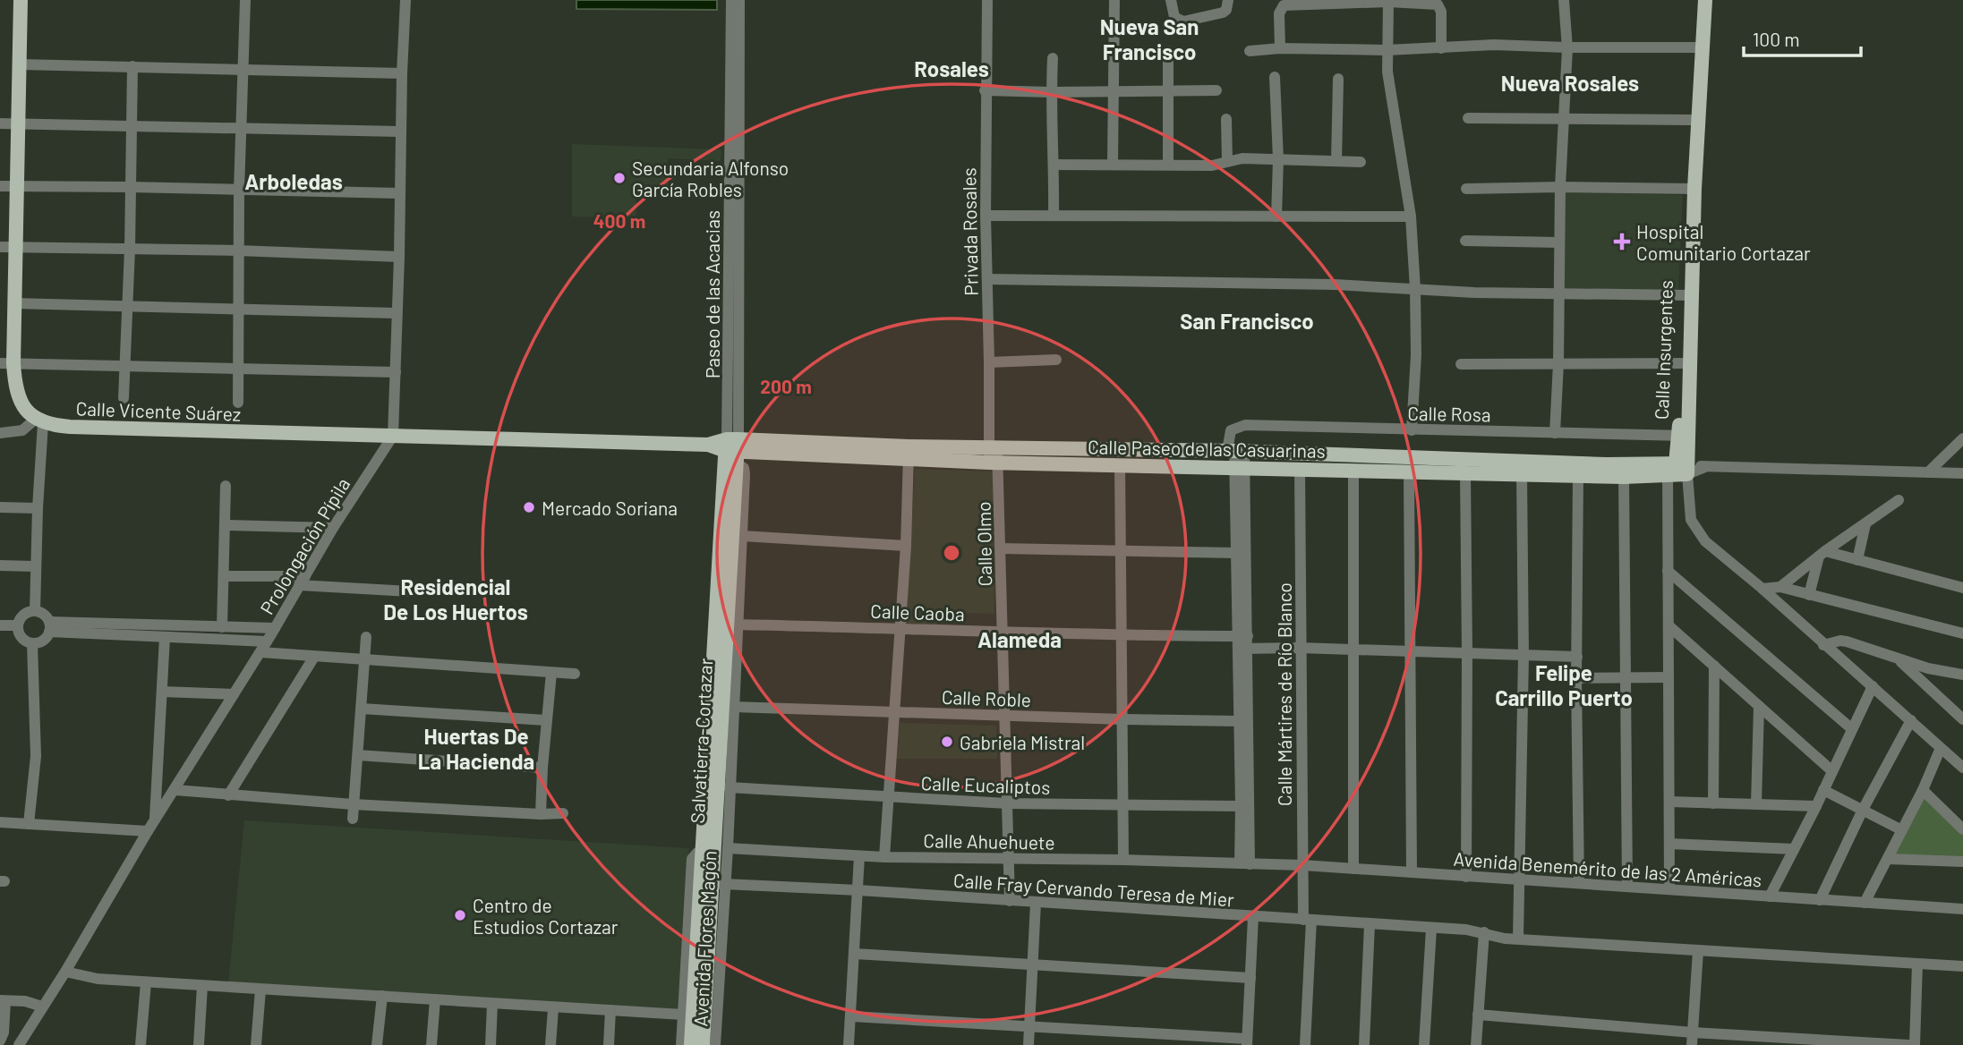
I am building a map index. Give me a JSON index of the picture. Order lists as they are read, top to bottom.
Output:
{
  "streets": {
    "main road": [
      "Calle Insurgentes",
      "Calle Vicente Suárez",
      "Calle Paseo de las Casuarinas",
      "Salvatierra-Cortazar"
    ],
    "street": [
      "Privada Rosales",
      "Paseo de las Acacias",
      "Calle Rosa",
      "Calle Olmo",
      "Prolongación Pípila",
      "Calle Caoba",
      "Calle Mártires de Río Blanco",
      "Calle Roble",
      "Calle Eucaliptos",
      "Calle Ahuehuete",
      "Avenida Benemérito de las 2 Américas",
      "Calle Fray Cervando Teresa de Mier",
      "Avenida Flores Magón"
    ]
  },
  "crossings": [
    ["Privada Rosales", "Calle Paseo de las Casuarinas"],
    ["Privada Rosales", "Calle Olmo"],
    ["Paseo de las Acacias", "Calle Vicente Suárez"],
    ["Paseo de las Acacias", "Calle Paseo de las Casuarinas"],
    ["Paseo de las Acacias", "Salvatierra-Cortazar"],
    ["Paseo de las Acacias", "Avenida Flores Magón"],
    ["Calle Insurgentes", "Calle Rosa"],
    ["Calle Insurgentes", "Calle Paseo de las Casuarinas"],
    ["Calle Vicente Suárez", "Calle Paseo de las Casuarinas"],
    ["Calle Vicente Suárez", "Prolongación Pípila"],
    ["Calle Vicente Suárez", "Salvatierra-Cortazar"],
    ["Calle Vicente Suárez", "Avenida Flores Magón"],
    ["Calle Rosa", "Calle Paseo de las Casuarinas"],
    ["Calle Paseo de las Casuarinas", "Calle Olmo"],
    ["Calle Paseo de las Casuarinas", "Calle Mártires de Río Blanco"],
    ["Calle Paseo de las Casuarinas", "Salvatierra-Cortazar"],
    ["Calle Paseo de las Casuarinas", "Avenida Flores Magón"],
    ["Calle Olmo", "Calle Caoba"],
    ["Calle Olmo", "Calle Roble"],
    ["Calle Olmo", "Calle Eucaliptos"],
    ["Calle Olmo", "Calle Ahuehuete"],
    ["Calle Olmo", "Calle Fray Cervando Teresa de Mier"],
    ["Calle Caoba", "Calle Mártires de Río Blanco"],
    ["Calle Caoba", "Avenida Flores Magón"],
    ["Calle Mártires de Río Blanco", "Avenida Benemérito de las 2 Américas"],
    ["Calle Mártires de Río Blanco", "Calle Fray Cervando Teresa de Mier"],
    ["Calle Roble", "Avenida Flores Magón"],
    ["Salvatierra-Cortazar", "Calle Ahuehuete"],
    ["Salvatierra-Cortazar", "Calle Fray Cervando Teresa de Mier"],
    ["Salvatierra-Cortazar", "Avenida Flores Magón"],
    ["Calle Eucaliptos", "Avenida Flores Magón"],
    ["Calle Ahuehuete", "Avenida Benemérito de las 2 Américas"],
    ["Calle Ahuehuete", "Avenida Flores Magón"],
    ["Calle Fray Cervando Teresa de Mier", "Avenida Flores Magón"]
  ],
  "districts": [
    "Nueva San Francisco",
    "Rosales",
    "Nueva Rosales",
    "Arboledas",
    "San Francisco",
    "Residencial De Los Huertos",
    "Alameda",
    "Felipe Carrillo Puerto",
    "Huertas De La Hacienda"
  ],
  "places": {
    "other": [
      "Secundaria Alfonso García Robles",
      "Mercado Soriana",
      "Gabriela Mistral",
      "Centro de Estudios Cortazar"
    ],
    "health": ["Hospital Comunitario Cortazar"]
  },
  "scale_bar": "100 m",
  "rings": ["400 m", "200 m"]
}
